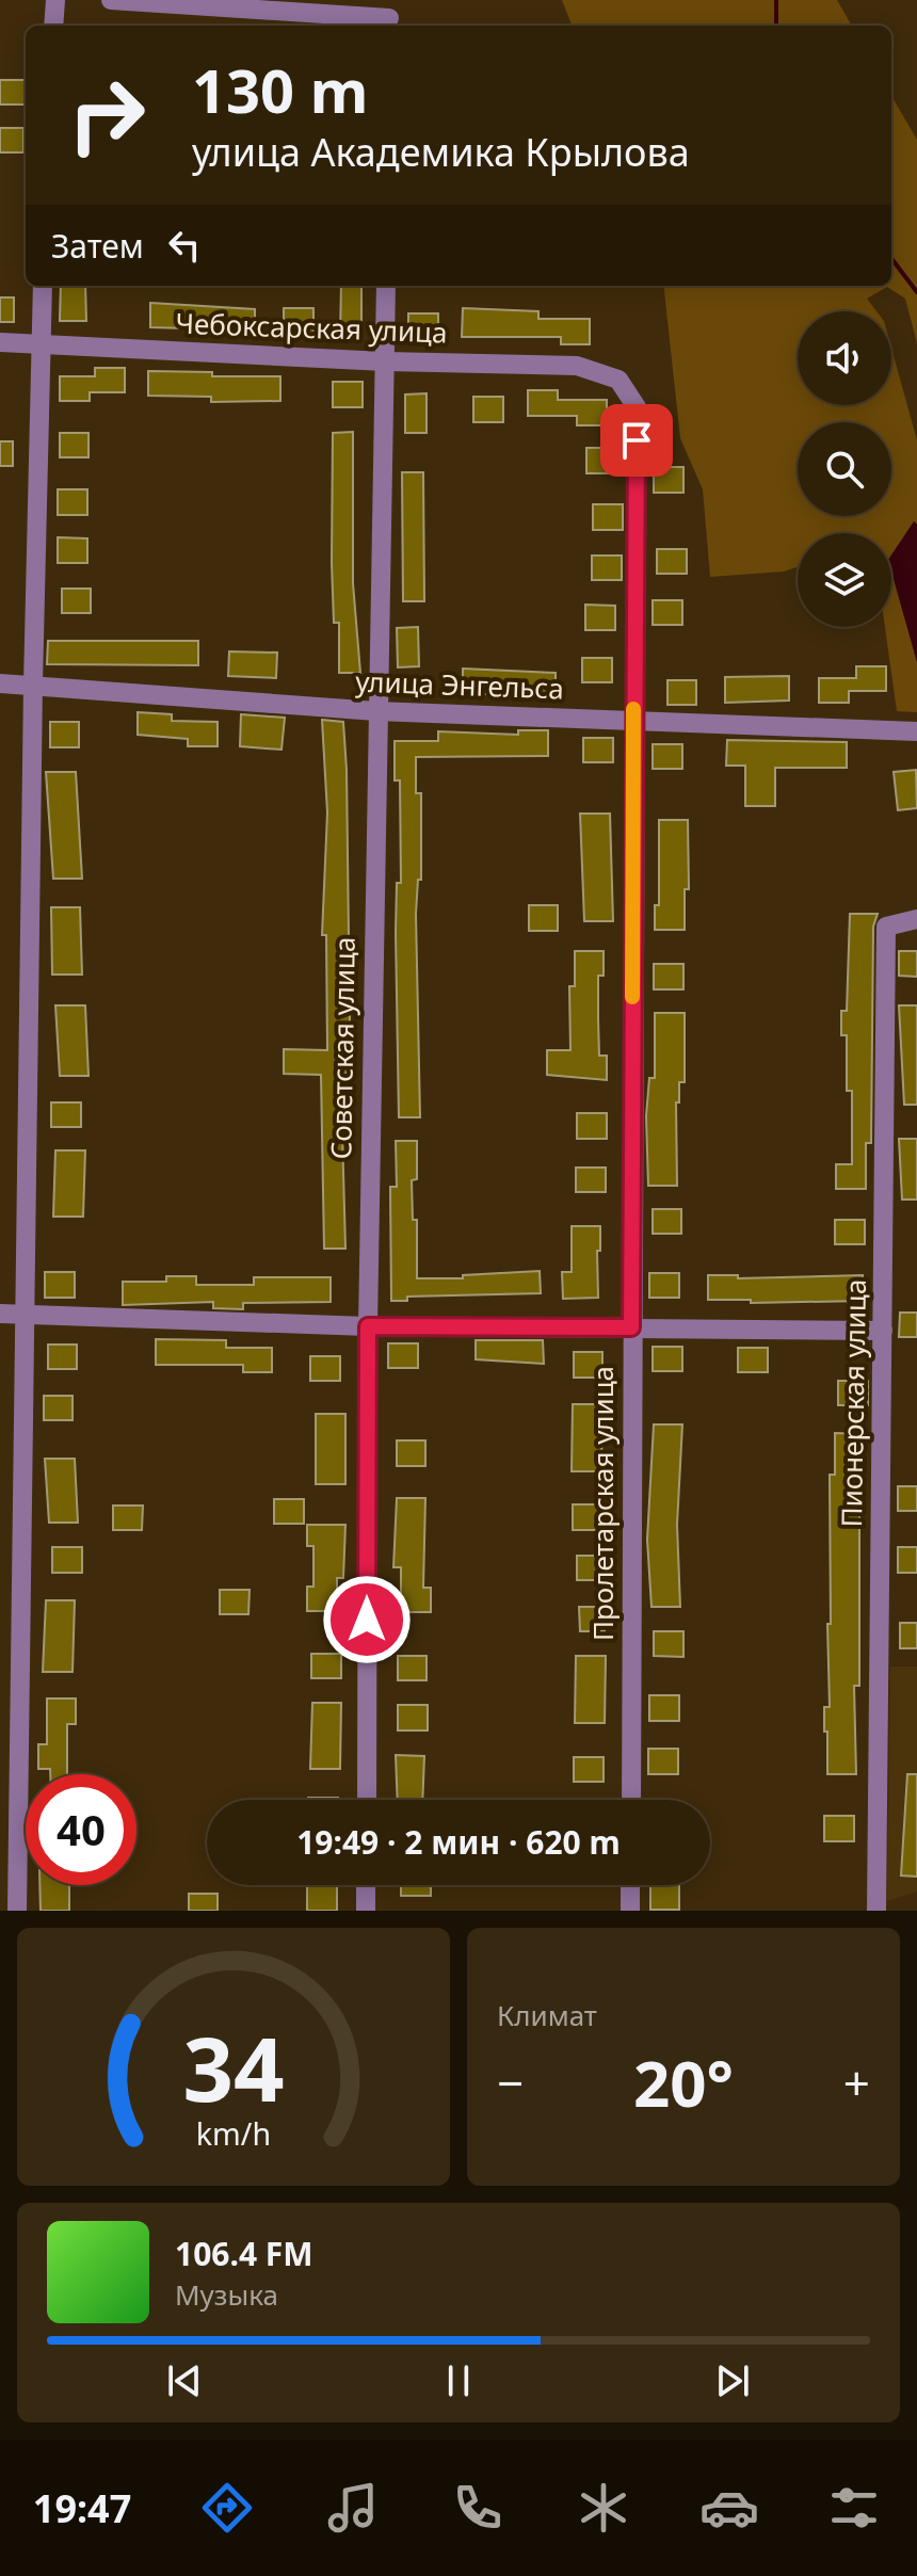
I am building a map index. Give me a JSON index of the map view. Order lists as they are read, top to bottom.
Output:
{
  "streets": {
    "street": [
      "Чебоксарская улица",
      "улица Энгельса",
      "Советская улица",
      "Пионерская улица",
      "Пролетарская улица"
    ]
  },
  "crossings": [
    ["Чебоксарская улица", "Советская улица"],
    ["Чебоксарская улица", "Пролетарская улица"],
    ["улица Энгельса", "Советская улица"],
    ["улица Энгельса", "Пролетарская улица"]
  ],
  "page": {
    "turn": ["130 m", "улица Академика Крылова"],
    "then": "Затем",
    "limit": "40",
    "trip": "19:49 · 2 мин · 620 m",
    "tile": "Климат",
    "heat": ["−", "20°", "+"],
    "song": ["106.4 FM", "Музыка"],
    "tabs": "19:47",
    "gauge": ["34", "km/h"]
  }
}
